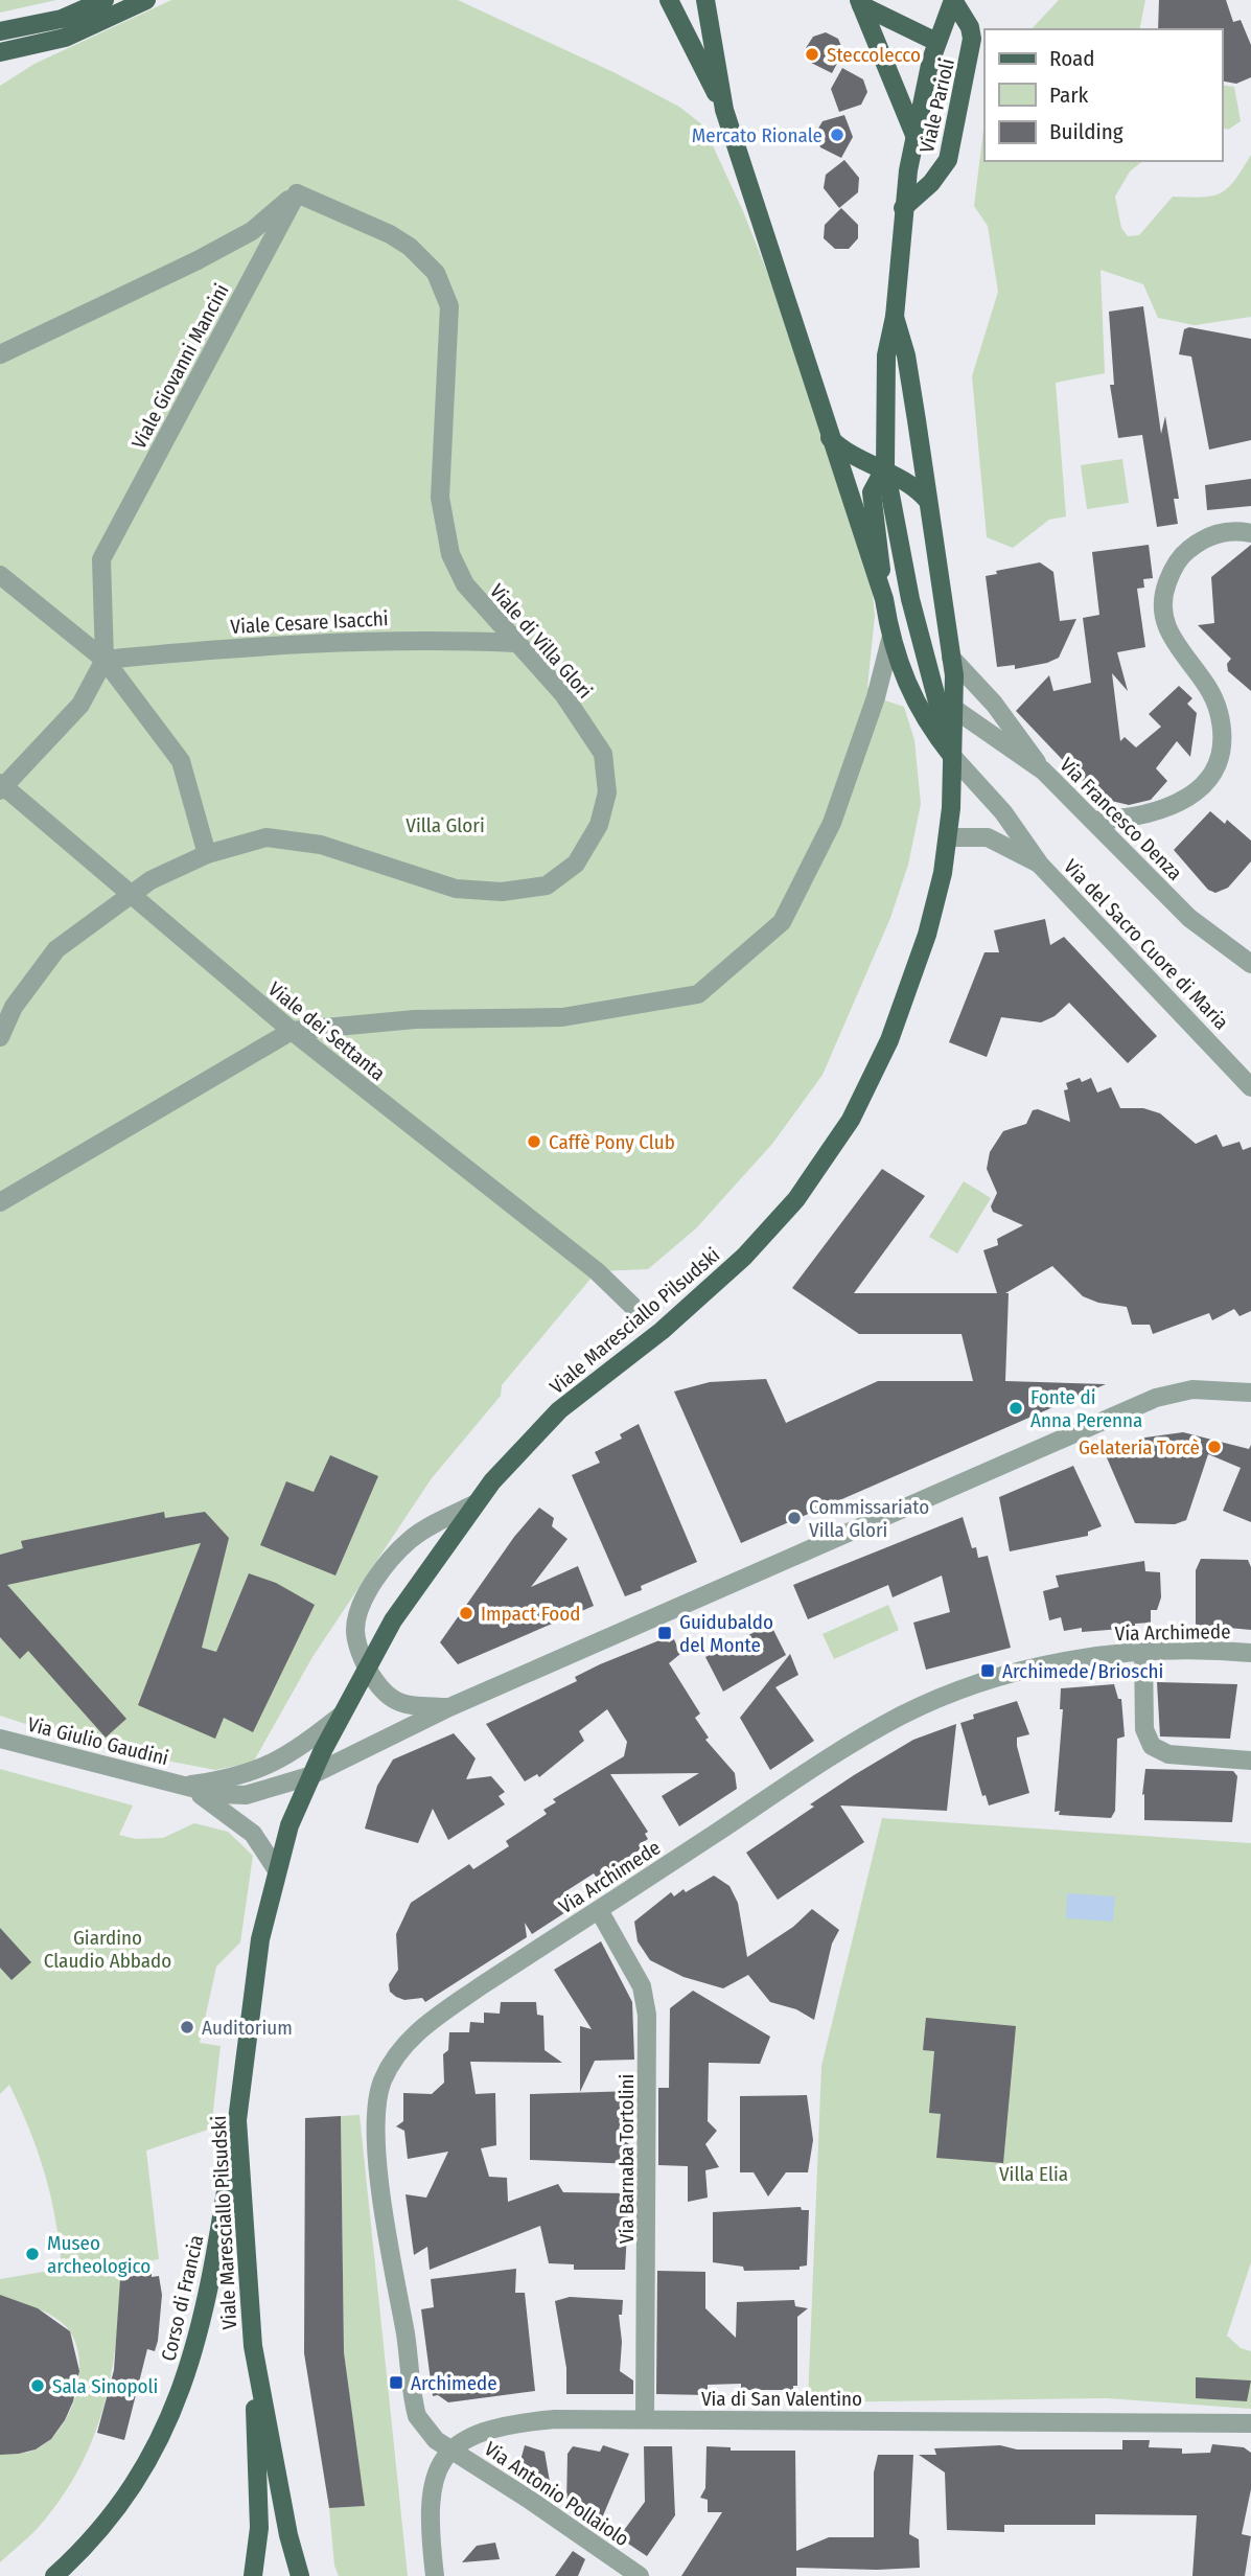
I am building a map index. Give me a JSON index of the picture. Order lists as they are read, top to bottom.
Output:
{
  "streets": {
    "main road": ["Viale Parioli", "Viale Maresciallo Pilsudski", "Corso di Francia"],
    "street": [
      "Viale Giovanni Mancini",
      "Viale Cesare Isacchi",
      "Viale di Villa Glori",
      "Via Francesco Denza",
      "Via del Sacro Cuore di Maria",
      "Viale dei Settanta",
      "Via Archimede",
      "Via Giulio Gaudini",
      "Via Barnaba Tortolini",
      "Via di San Valentino",
      "Via Antonio Pollaiolo"
    ]
  },
  "crossings": [
    ["Viale Parioli", "Viale Maresciallo Pilsudski"],
    ["Viale Giovanni Mancini", "Viale Cesare Isacchi"],
    ["Viale Giovanni Mancini", "Viale di Villa Glori"],
    ["Viale Cesare Isacchi", "Viale di Villa Glori"],
    ["Viale di Villa Glori", "Viale dei Settanta"],
    ["Via Francesco Denza", "Viale Maresciallo Pilsudski"],
    ["Via del Sacro Cuore di Maria", "Viale Maresciallo Pilsudski"],
    ["Viale Maresciallo Pilsudski", "Via Giulio Gaudini"],
    ["Viale Maresciallo Pilsudski", "Corso di Francia"],
    ["Via Archimede", "Via Barnaba Tortolini"],
    ["Via Archimede", "Via di San Valentino"],
    ["Via Archimede", "Via Antonio Pollaiolo"],
    ["Via Barnaba Tortolini", "Via di San Valentino"],
    ["Via di San Valentino", "Via Antonio Pollaiolo"]
  ],
  "parks": ["Villa Glori", "Giardino Claudio Abbado", "Villa Elia"],
  "places": {
    "other": [
      "Steccolecco",
      "Mercato Rionale",
      "Caffè Pony Club",
      "Fonte di Anna Perenna",
      "Gelateria Torcè",
      "Commissariato Villa Glori",
      "Impact Food",
      "Auditorium",
      "Museo archeologico",
      "Sala Sinopoli"
    ],
    "transit": ["Guidubaldo del Monte", "Archimede/Brioschi", "Archimede"]
  },
  "legend": ["Road", "Park", "Building"]
}
